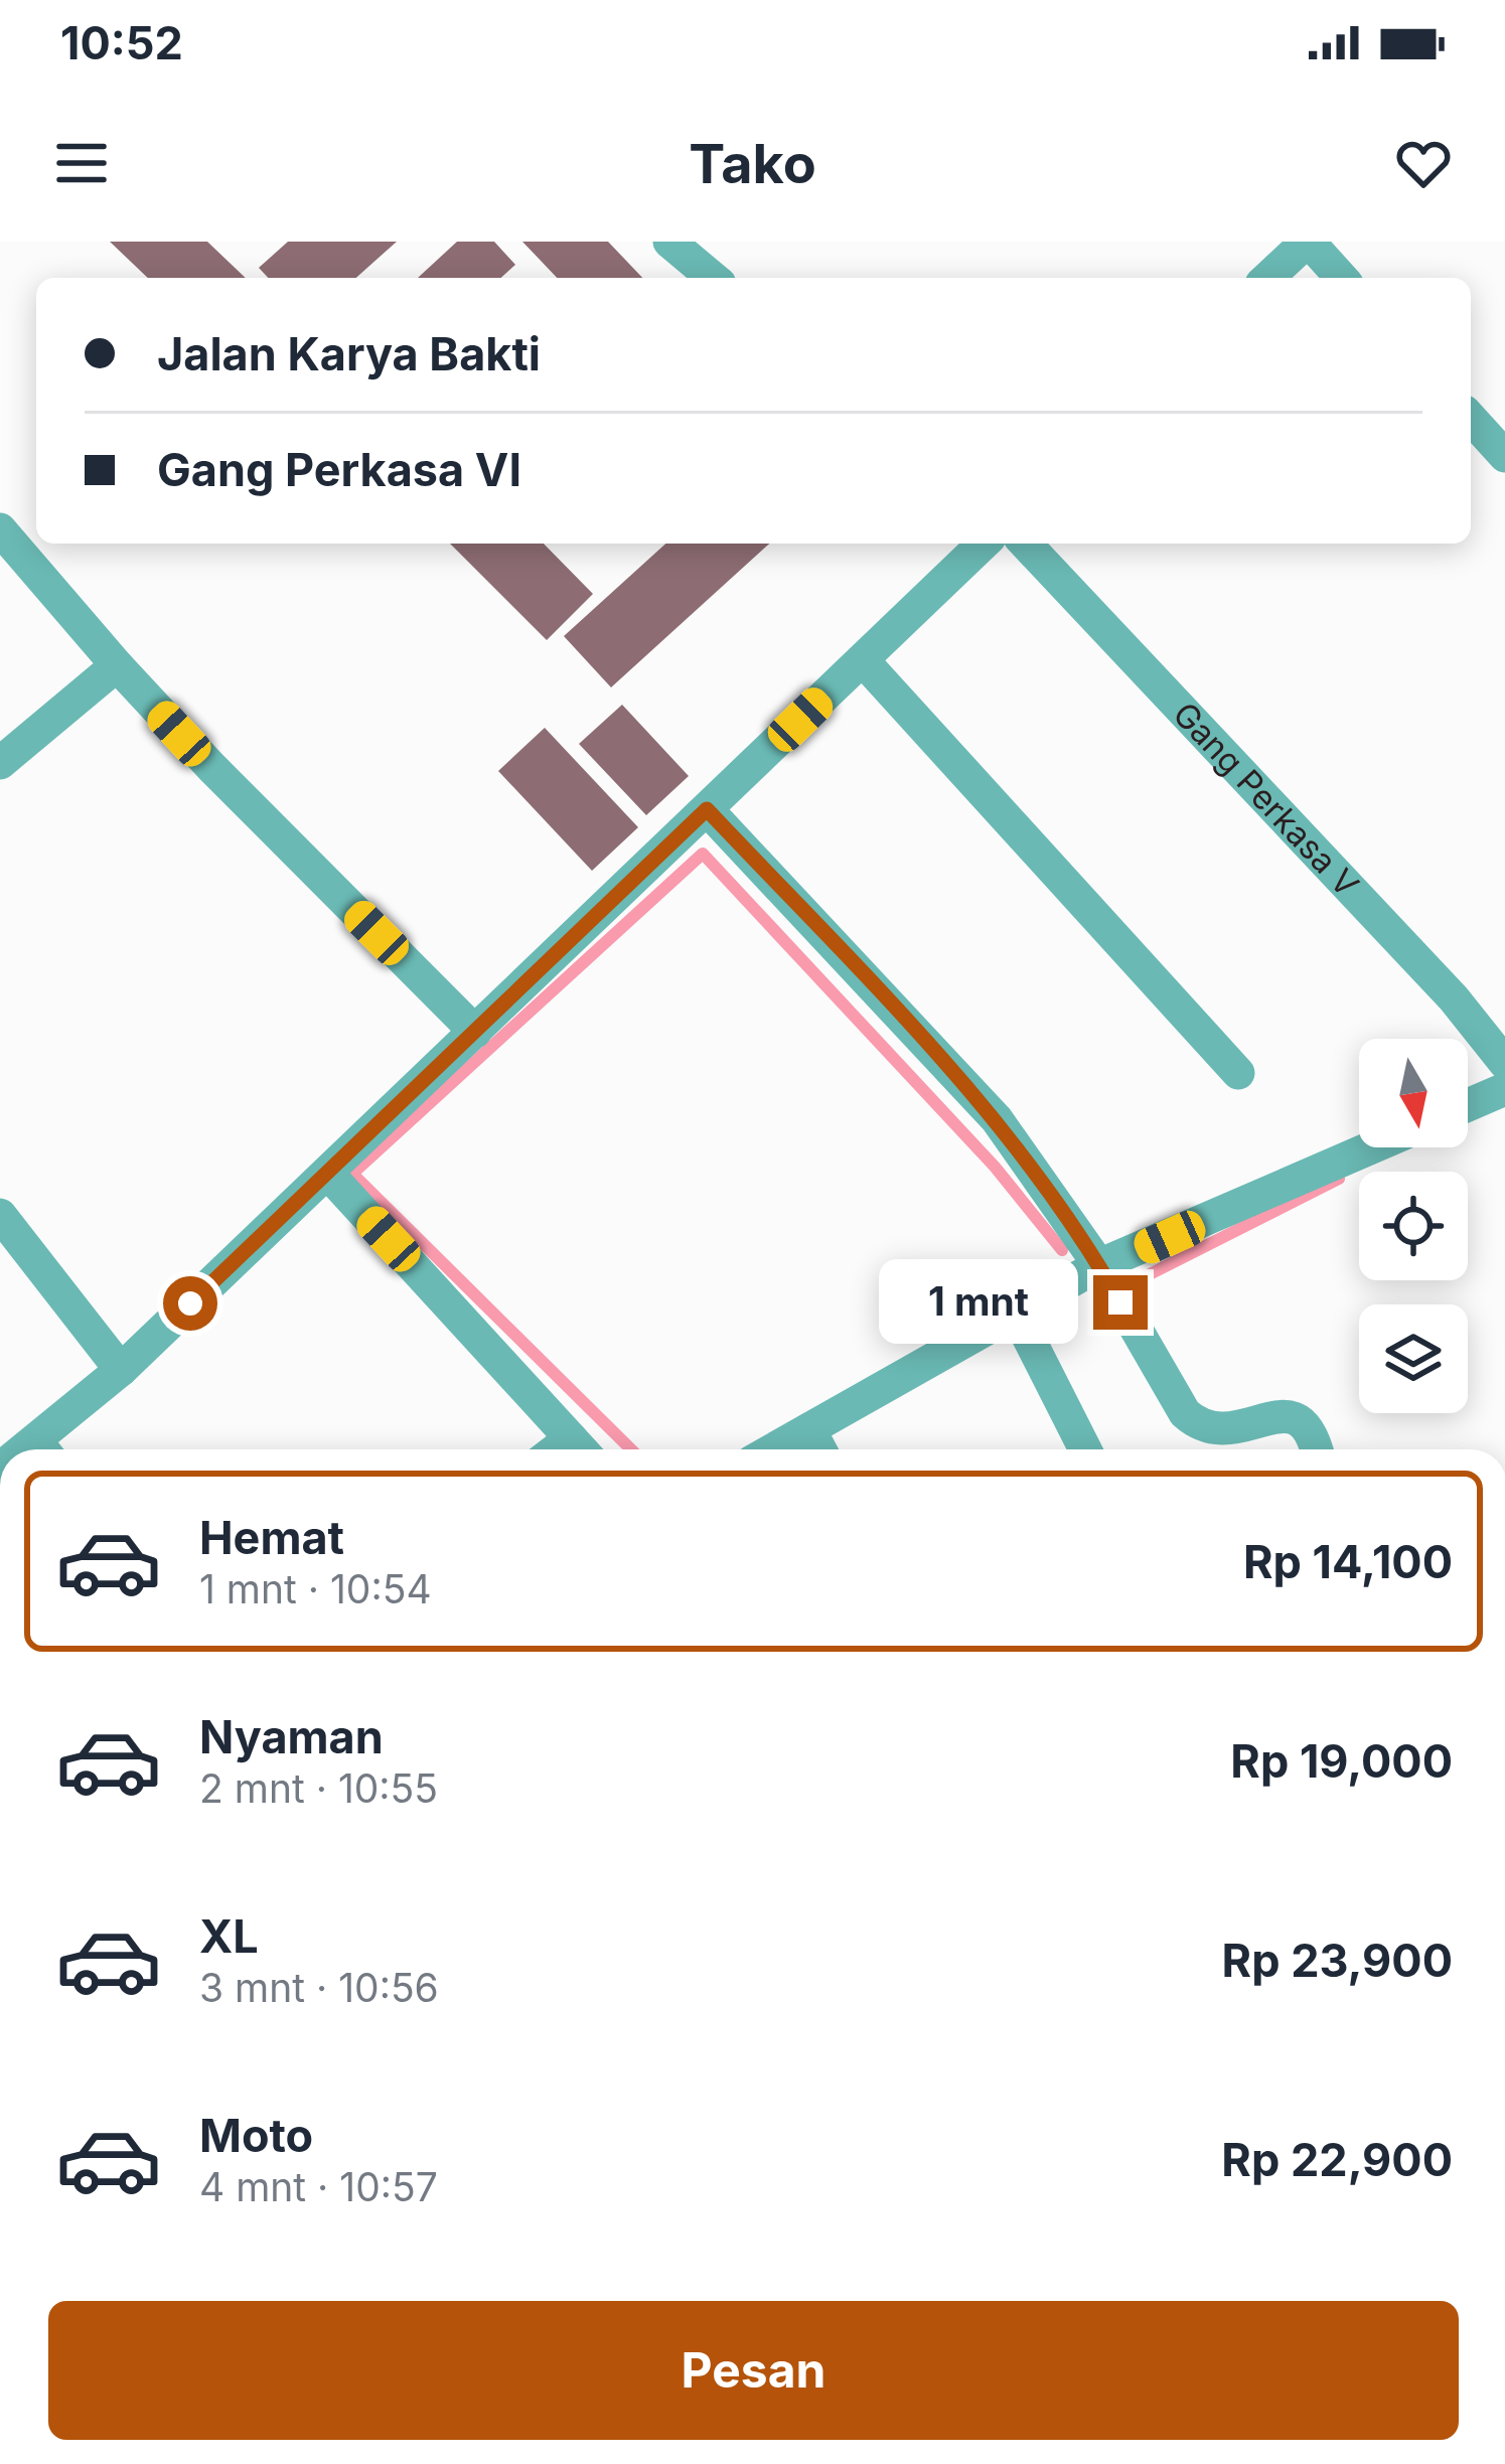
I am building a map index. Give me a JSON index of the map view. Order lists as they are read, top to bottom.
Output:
{
  "streets": {
    "street": ["Gang Perkasa V"]
  },
  "north": "bottom",
  "page": {
    "status": "10:52",
    "header": "Tako",
    "banner": ["Jalan Karya Bakti", "Gang Perkasa VI"],
    "bubble": "1 mnt",
    "list": [
      {
        "name": "Hemat",
        "note": "1 mnt · 10:54",
        "value": "Rp 14,100"
      },
      {
        "name": "Nyaman",
        "note": "2 mnt · 10:55",
        "value": "Rp 19,000"
      },
      {
        "name": "XL",
        "note": "3 mnt · 10:56",
        "value": "Rp 23,900"
      },
      {
        "name": "Moto",
        "note": "4 mnt · 10:57",
        "value": "Rp 22,900"
      }
    ],
    "buttons": "Pesan"
  }
}
